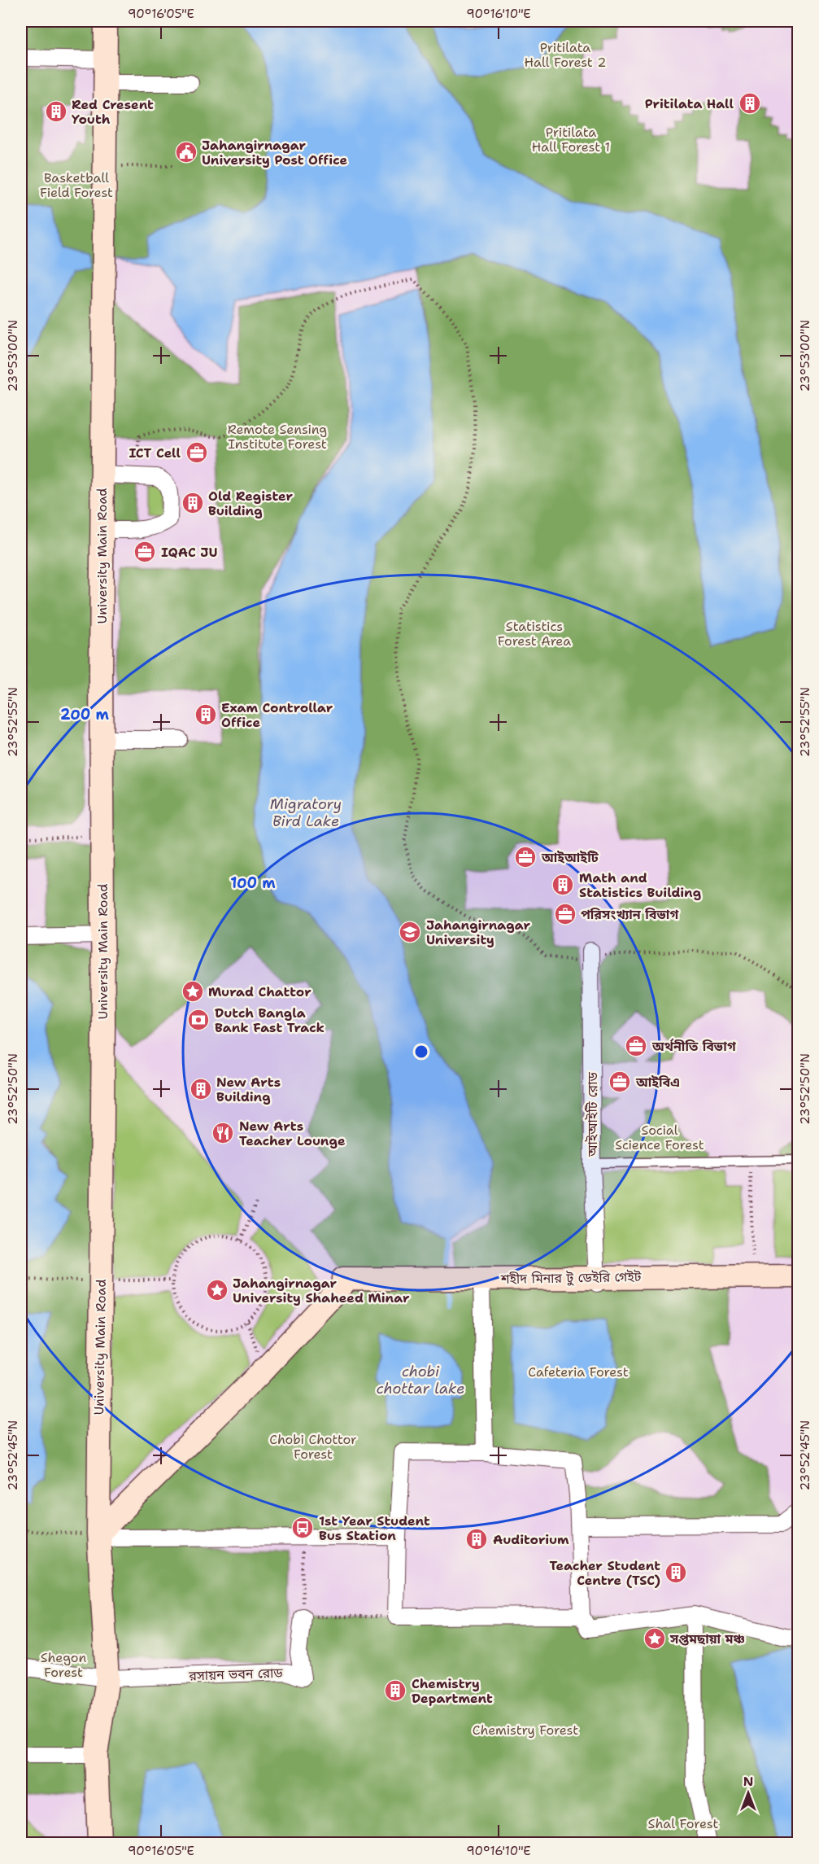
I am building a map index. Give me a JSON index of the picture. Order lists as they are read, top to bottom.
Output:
{
  "streets": {
    "street": [
      "University Main Road",
      "আইআইটি রোড",
      "শহীদ মিনার টু ডেইরি গেইট",
      "রসায়ন ভবন রোড"
    ]
  },
  "crossings": [
    ["University Main Road", "রসায়ন ভবন রোড"],
    ["আইআইটি রোড", "শহীদ মিনার টু ডেইরি গেইট"]
  ],
  "water": ["Migratory Bird Lake", "chobi chottar lake"],
  "parks": [
    "Pritilata Hall Forest 2",
    "Pritilata Hall Forest 1",
    "Basketball Field Forest",
    "Remote Sensing Institute Forest",
    "Statistics Forest Area",
    "Social Science Forest",
    "Cafeteria Forest",
    "Chobi Chottor Forest",
    "Shegon Forest",
    "Chemistry Forest",
    "Shal Forest"
  ],
  "places": {
    "building": [
      "Pritilata Hall",
      "Red Cresent Youth",
      "Old Register Building",
      "Exam Controllar Office",
      "Math and Statistics Building",
      "New Arts Building",
      "Auditorium",
      "Teacher Student Centre (TSC)",
      "Chemistry Department"
    ],
    "public building": ["Jahangirnagar University Post Office"],
    "office": [
      "ICT Cell",
      "IQAC JU",
      "আইআইটি",
      "পরিসংখ্যান বিভাগ",
      "অর্থনীতি বিভাগ",
      "আইবিএ"
    ],
    "school or university": ["Jahangirnagar University"],
    "place": ["Murad Chattor", "Jahangirnagar University Shaheed Minar", "সপ্তমছায়া মঞ্চ"],
    "bank": ["Dutch Bangla Bank Fast Track"],
    "restaurant": ["New Arts Teacher Lounge"],
    "bus stop": ["1st Year Student Bus Station"]
  },
  "north": "top",
  "coordinates": [
    "90°16'05\"E",
    "90°16'10\"E",
    "23°53'00\"N",
    "23°52'55\"N",
    "23°52'50\"N",
    "23°52'45\"N"
  ],
  "rings": ["200 m", "100 m"]
}
